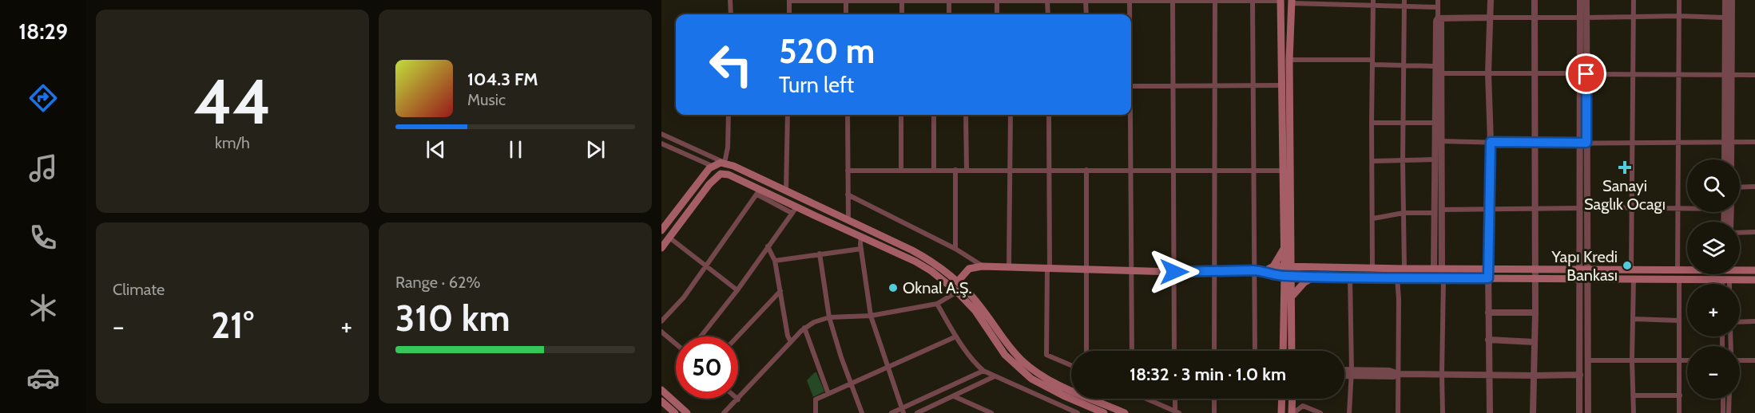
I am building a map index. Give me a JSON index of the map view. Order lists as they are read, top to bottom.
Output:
{
  "places": {
    "health": ["Sanayi Saglık Ocagı"],
    "other": ["Yapı Kredi Bankası", "Oknal A.Ş."]
  },
  "page": {
    "tabs": "18:29",
    "tile": [
      ["44", "km/h"],
      "Climate",
      ["Range · 62%", "310 km"]
    ],
    "turn": ["520 m", "Turn left"],
    "song": ["104.3 FM", "Music"],
    "map_buttons": ["+", "−"],
    "heat": ["−", "21°", "+"],
    "limit": "50",
    "trip": "18:32 · 3 min · 1.0 km"
  }
}
